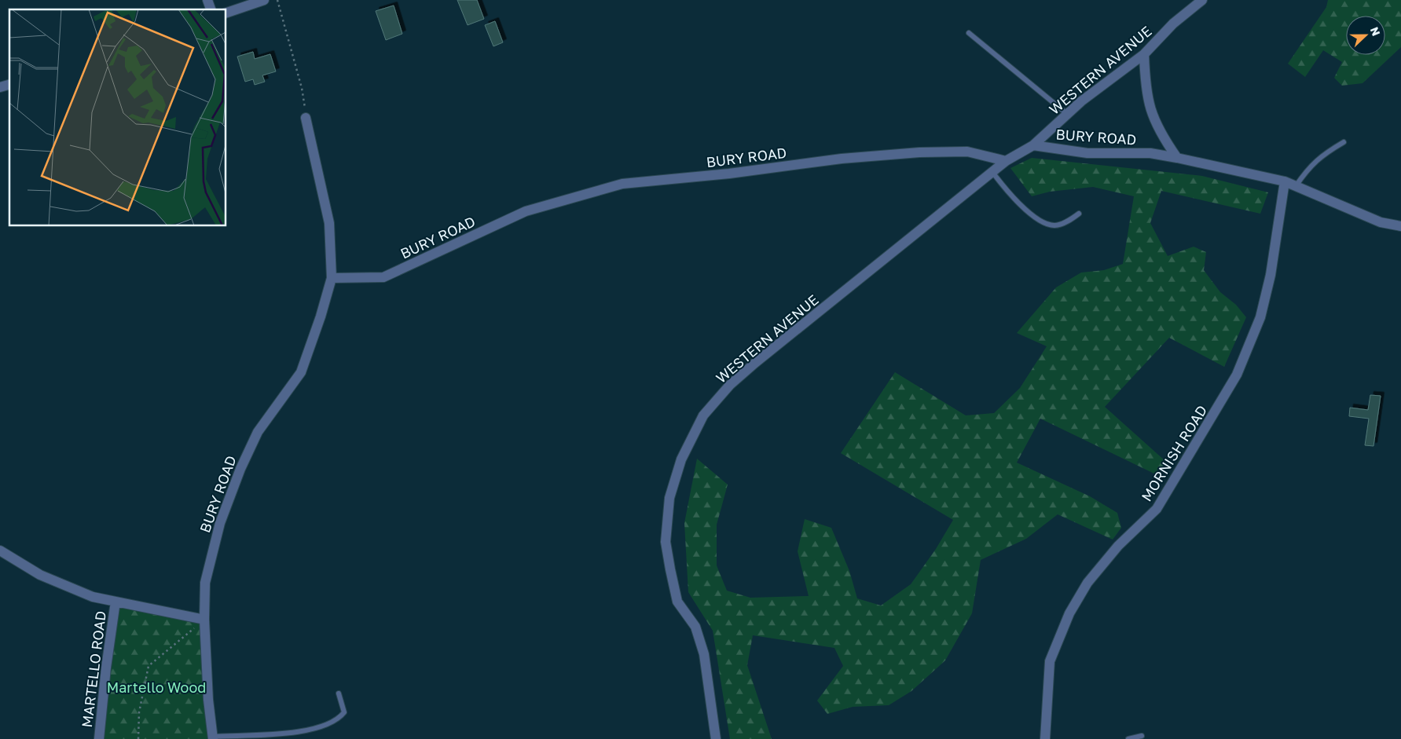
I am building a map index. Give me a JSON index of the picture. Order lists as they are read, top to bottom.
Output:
{
  "streets": {
    "street": [
      "WESTERN AVENUE",
      "BURY ROAD",
      "MORNISH ROAD",
      "MARTELLO ROAD"
    ]
  },
  "crossings": [
    ["WESTERN AVENUE", "BURY ROAD"],
    ["BURY ROAD", "MORNISH ROAD"],
    ["BURY ROAD", "MARTELLO ROAD"]
  ],
  "parks": ["Martello Wood"],
  "north": "right"
}
